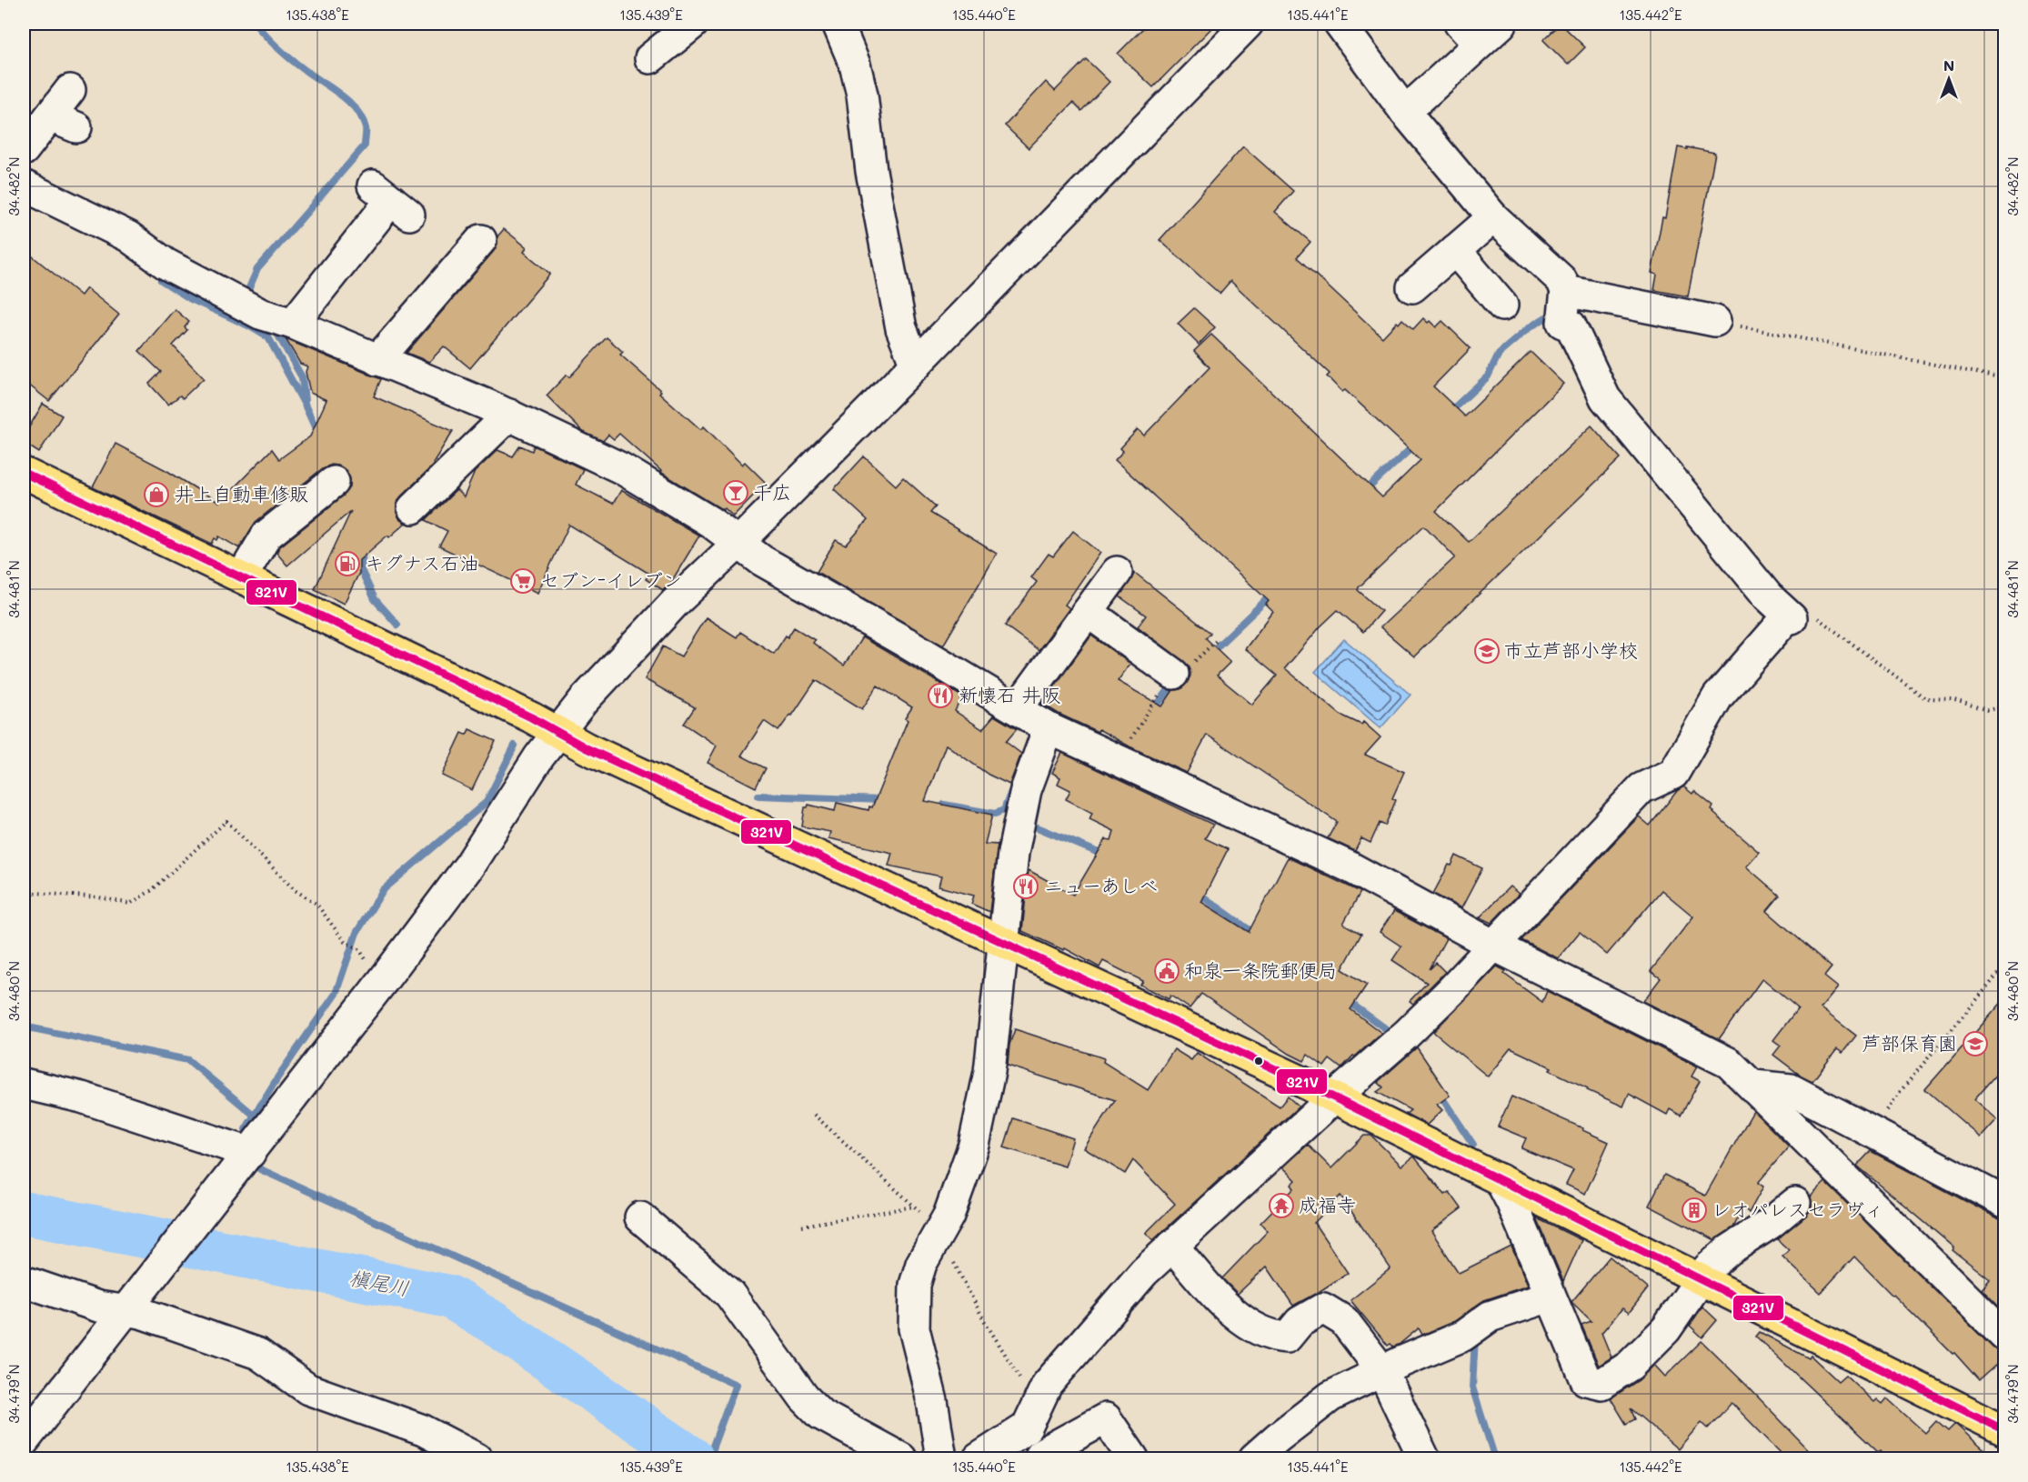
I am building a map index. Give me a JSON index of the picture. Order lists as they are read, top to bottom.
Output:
{
  "water": ["槇尾川"],
  "places": {
    "bar": ["千広"],
    "shop": ["井上自動車修販"],
    "fuel station": ["キグナス石油"],
    "supermarket": ["セブン-イレブン"],
    "school or university": ["市立芦部小学校", "芦部保育園"],
    "restaurant": ["新懐石 井阪", "ニューあしべ"],
    "public building": ["和泉一条院郵便局"],
    "temple": ["成福寺"],
    "building": ["レオパレスセラヴィ"]
  },
  "lines": ["transit line 321V"],
  "north": "top",
  "coordinates": [
    "135.438°E",
    "135.439°E",
    "135.440°E",
    "135.441°E",
    "135.442°E",
    "34.482°N",
    "34.481°N",
    "34.480°N",
    "34.479°N"
  ]
}
